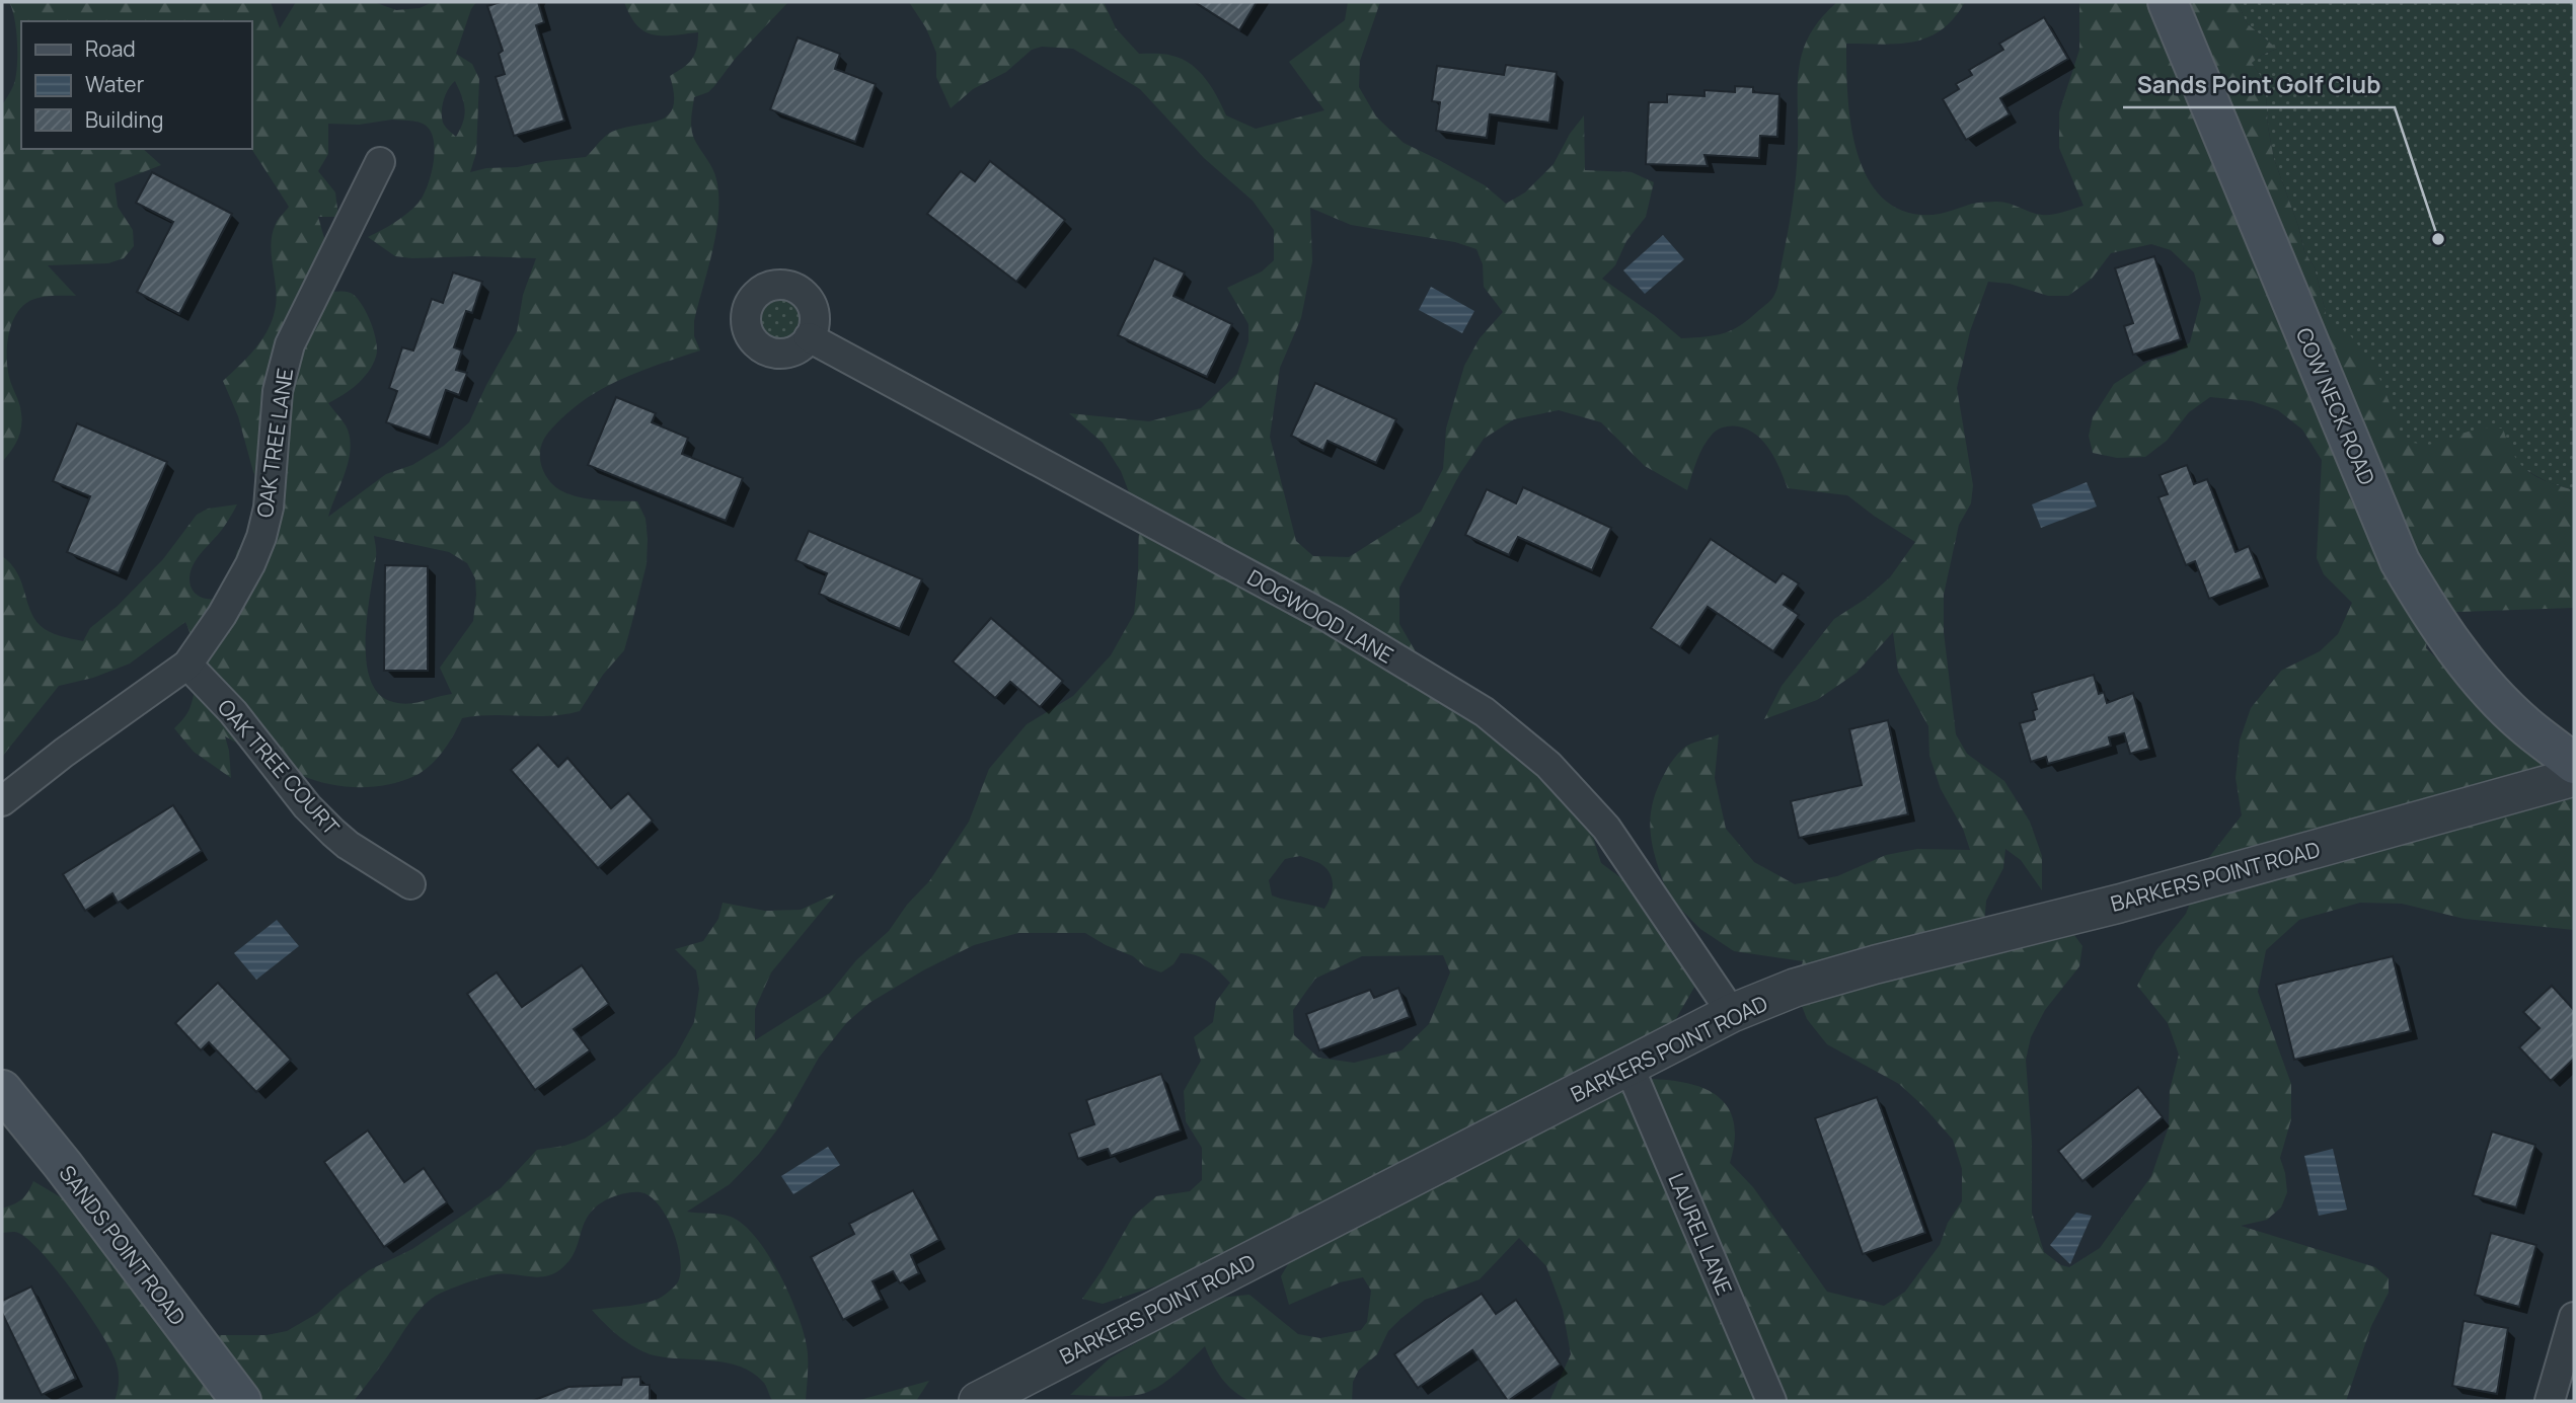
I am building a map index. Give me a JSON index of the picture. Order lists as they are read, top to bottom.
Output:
{
  "streets": {
    "main road": ["COW NECK ROAD", "SANDS POINT ROAD"],
    "street": [
      "OAK TREE LANE",
      "DOGWOOD LANE",
      "OAK TREE COURT",
      "BARKERS POINT ROAD",
      "LAUREL LANE"
    ]
  },
  "crossings": [
    ["OAK TREE LANE", "OAK TREE COURT"],
    ["DOGWOOD LANE", "BARKERS POINT ROAD"],
    ["BARKERS POINT ROAD", "LAUREL LANE"]
  ],
  "places": ["Sands Point Golf Club"],
  "legend": ["Road", "Water", "Building"]
}
